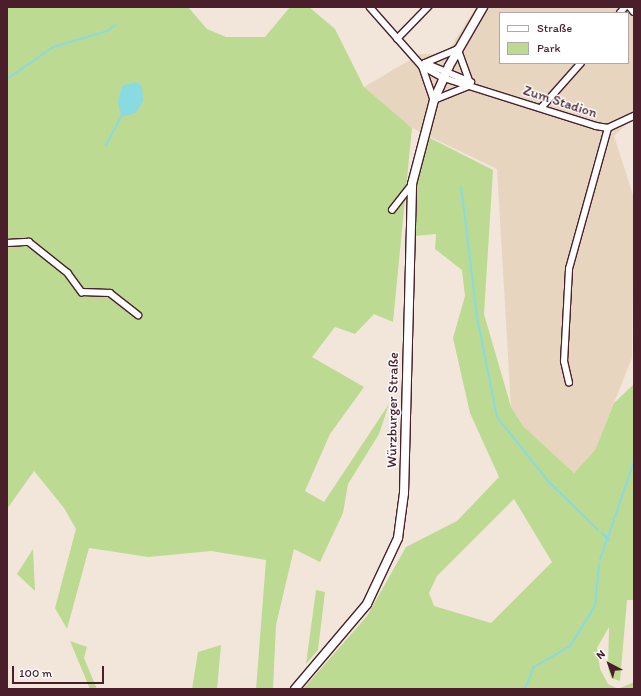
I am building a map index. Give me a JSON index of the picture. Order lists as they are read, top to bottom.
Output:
{
  "streets": {
    "main road": ["Würzburger Straße"],
    "street": ["Zum Stadion"]
  },
  "crossings": [
    ["Zum Stadion", "Würzburger Straße"]
  ],
  "legend": ["Straße", "Park"],
  "scale_bar": "100 m",
  "north": "top left"
}
